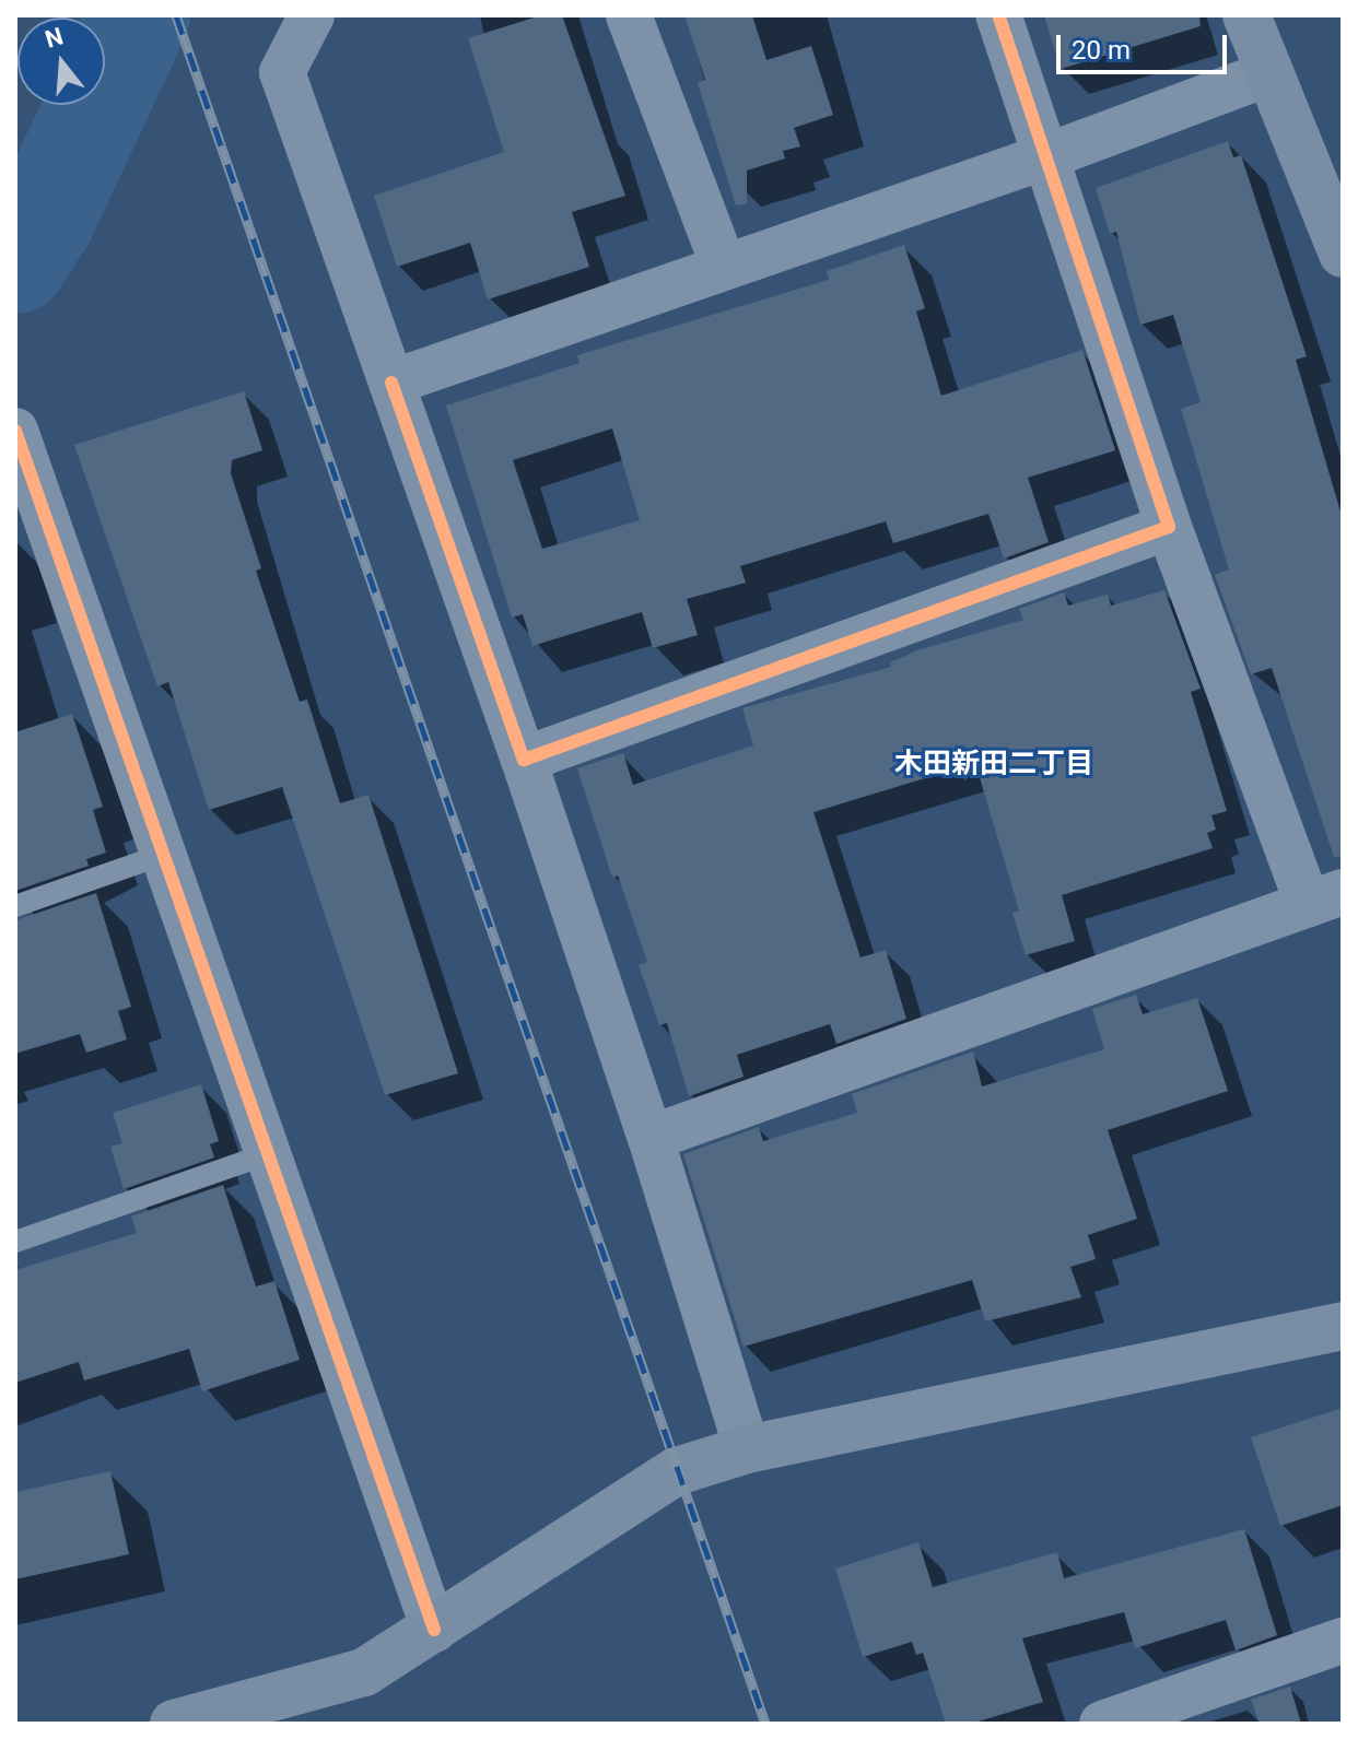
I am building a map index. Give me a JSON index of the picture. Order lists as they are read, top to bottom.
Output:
{
  "districts": ["木田新田二丁目"],
  "scale_bar": "20 m",
  "north": "top"
}
